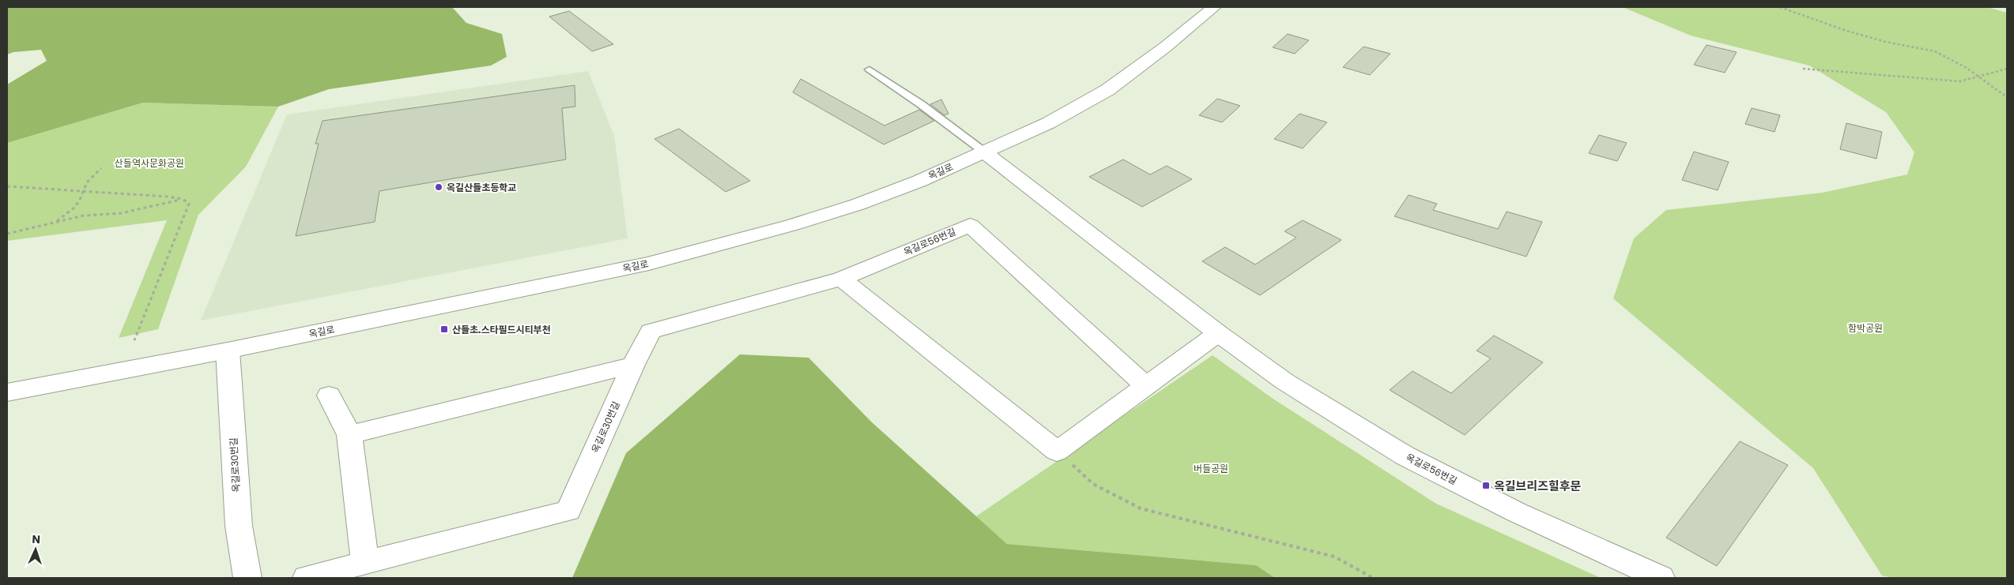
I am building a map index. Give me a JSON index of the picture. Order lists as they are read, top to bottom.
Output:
{
  "streets": {
    "street": ["옥길로", "옥길로56번길", "옥길로30번길"]
  },
  "crossings": [
    ["옥길로", "옥길로56번길"],
    ["옥길로", "옥길로30번길"]
  ],
  "parks": ["산들역사문화공원", "함박공원", "버들공원"],
  "places": {
    "other": ["옥길산들초등학교"],
    "transit": ["산들초.스타필드시티부천", "옥길브리즈힐후문"]
  },
  "north": "top"
}
